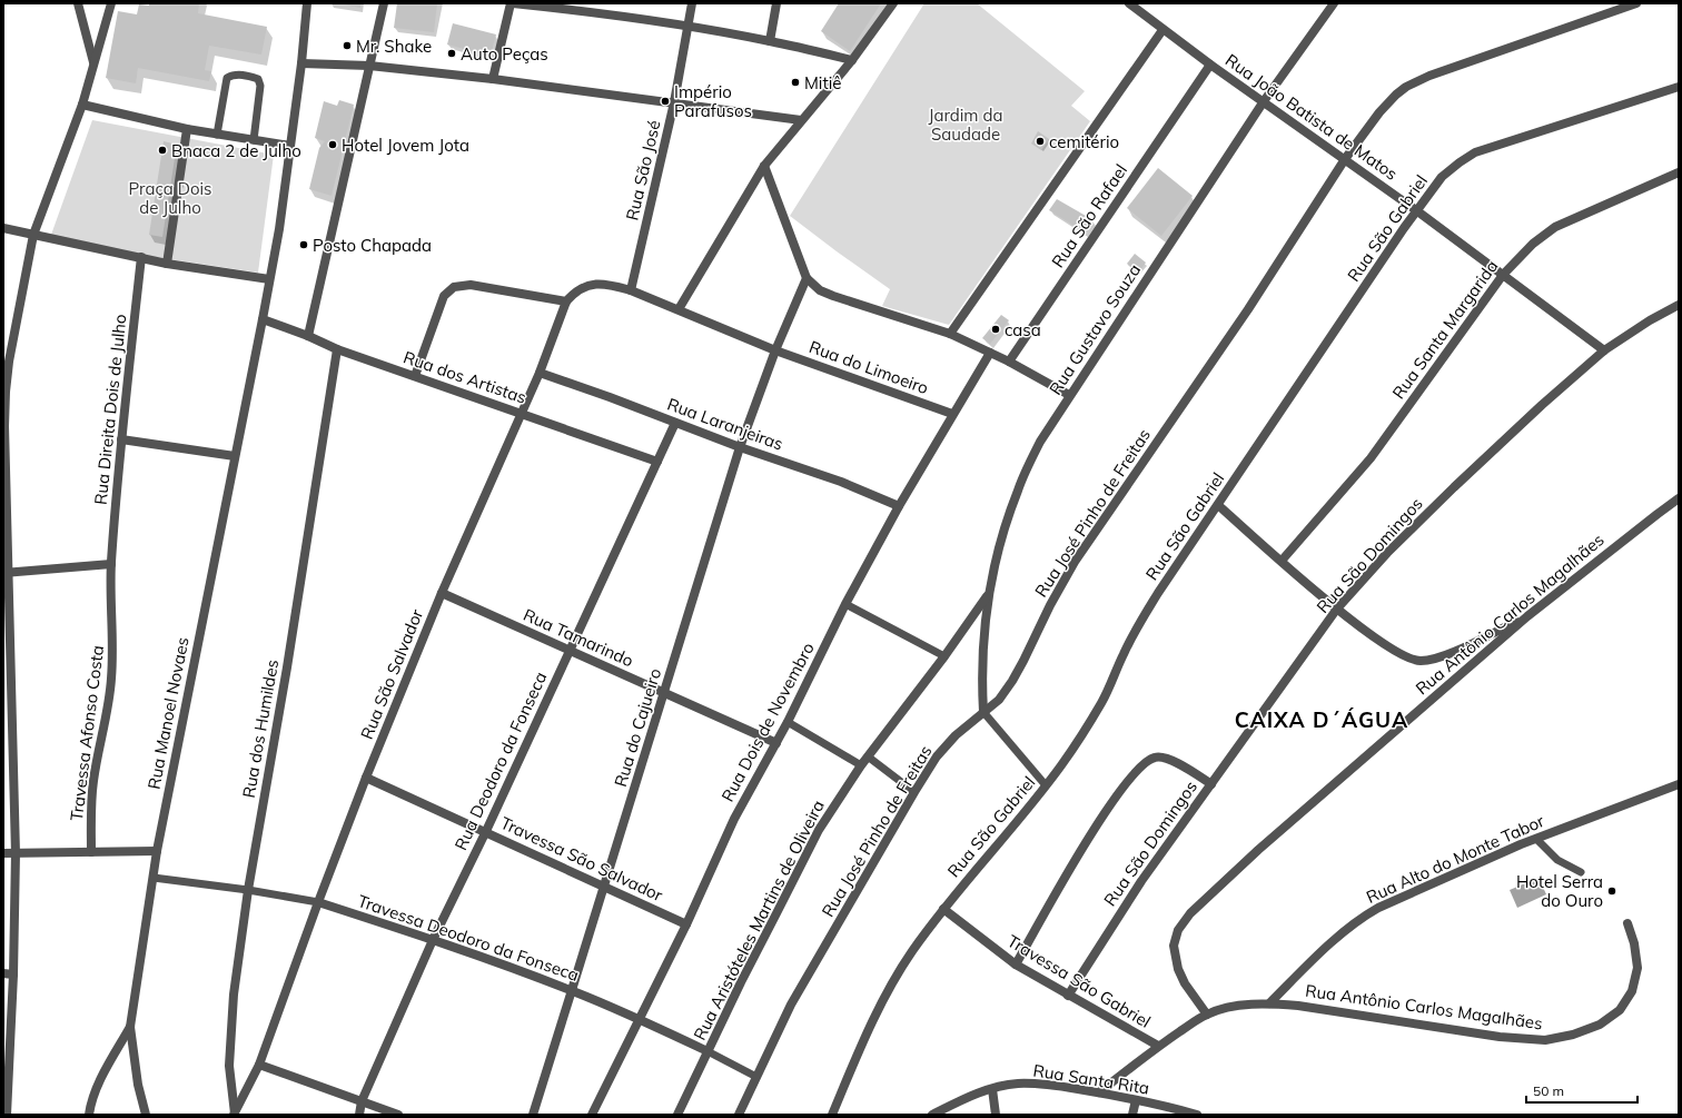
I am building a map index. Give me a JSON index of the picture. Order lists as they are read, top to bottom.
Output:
{
  "streets": {
    "street": [
      "Rua João Batista de Matos",
      "Rua São José",
      "Rua São Rafael",
      "Rua São Gabriel",
      "Rua Gustavo Souza",
      "Rua Santa Margarida",
      "Rua do Limoeiro",
      "Rua dos Artistas",
      "Rua Direita Dois de Julho",
      "Rua Laranjeiras",
      "Rua José Pinho de Freitas",
      "Rua São Domingos",
      "Rua Antônio Carlos Magalhães",
      "Rua Tamarindo",
      "Rua São Salvador",
      "Rua Manoel Novaes",
      "Rua Dois de Novembro",
      "Rua do Cajueiro",
      "Rua dos Humildes",
      "Travessa Afonso Costa",
      "Rua Deodoro da Fonseca",
      "Travessa São Salvador",
      "Rua Alto do Monte Tabor",
      "Rua Aristóteles Martins de Oliveira",
      "Travessa Deodoro da Fonseca",
      "Travessa São Gabriel",
      "Rua Santa Rita"
    ]
  },
  "crossings": [
    ["Rua João Batista de Matos", "Rua São Rafael"],
    ["Rua João Batista de Matos", "Rua São Gabriel"],
    ["Rua João Batista de Matos", "Rua Gustavo Souza"],
    ["Rua João Batista de Matos", "Rua Santa Margarida"],
    ["Rua João Batista de Matos", "Rua José Pinho de Freitas"],
    ["Rua João Batista de Matos", "Rua São Domingos"],
    ["Rua São Gabriel", "Travessa São Gabriel"],
    ["Rua Gustavo Souza", "Rua José Pinho de Freitas"],
    ["Rua Gustavo Souza", "Rua Aristóteles Martins de Oliveira"],
    ["Rua do Limoeiro", "Rua Dois de Novembro"],
    ["Rua do Limoeiro", "Rua do Cajueiro"],
    ["Rua dos Artistas", "Rua São Salvador"],
    ["Rua dos Artistas", "Rua Manoel Novaes"],
    ["Rua dos Artistas", "Rua dos Humildes"],
    ["Rua dos Artistas", "Rua Deodoro da Fonseca"],
    ["Rua Direita Dois de Julho", "Travessa Afonso Costa"],
    ["Rua Laranjeiras", "Rua São Salvador"],
    ["Rua Laranjeiras", "Rua Dois de Novembro"],
    ["Rua Laranjeiras", "Rua do Cajueiro"],
    ["Rua Laranjeiras", "Rua Deodoro da Fonseca"],
    ["Rua José Pinho de Freitas", "Travessa Deodoro da Fonseca"],
    ["Rua São Domingos", "Travessa São Gabriel"],
    ["Rua Antônio Carlos Magalhães", "Rua Alto do Monte Tabor"],
    ["Rua Antônio Carlos Magalhães", "Travessa São Gabriel"],
    ["Rua Antônio Carlos Magalhães", "Rua Santa Rita"],
    ["Rua Tamarindo", "Rua São Salvador"],
    ["Rua Tamarindo", "Rua Dois de Novembro"],
    ["Rua Tamarindo", "Rua do Cajueiro"],
    ["Rua Tamarindo", "Rua Deodoro da Fonseca"],
    ["Rua São Salvador", "Rua dos Humildes"],
    ["Rua São Salvador", "Travessa São Salvador"],
    ["Rua São Salvador", "Travessa Deodoro da Fonseca"],
    ["Rua Manoel Novaes", "Travessa Deodoro da Fonseca"],
    ["Rua Dois de Novembro", "Travessa São Salvador"],
    ["Rua Dois de Novembro", "Travessa Deodoro da Fonseca"],
    ["Rua do Cajueiro", "Travessa São Salvador"],
    ["Rua do Cajueiro", "Travessa Deodoro da Fonseca"],
    ["Rua dos Humildes", "Travessa Deodoro da Fonseca"],
    ["Rua Deodoro da Fonseca", "Travessa São Salvador"],
    ["Rua Deodoro da Fonseca", "Travessa Deodoro da Fonseca"],
    ["Rua Aristóteles Martins de Oliveira", "Travessa Deodoro da Fonseca"]
  ],
  "districts": ["CAIXA D´ÁGUA"],
  "parks": ["Jardim da Saudade", "Praça Dois de Julho"],
  "places": [
    "Mr. Shake",
    "Auto Peças",
    "Mitiê",
    "Império Parafusos",
    "cemitério",
    "Hotel Jovem Jota",
    "Bnaca 2 de Julho",
    "Posto Chapada",
    "casa",
    "Hotel Serra do Ouro"
  ],
  "scale_bar": "50 m"
}
